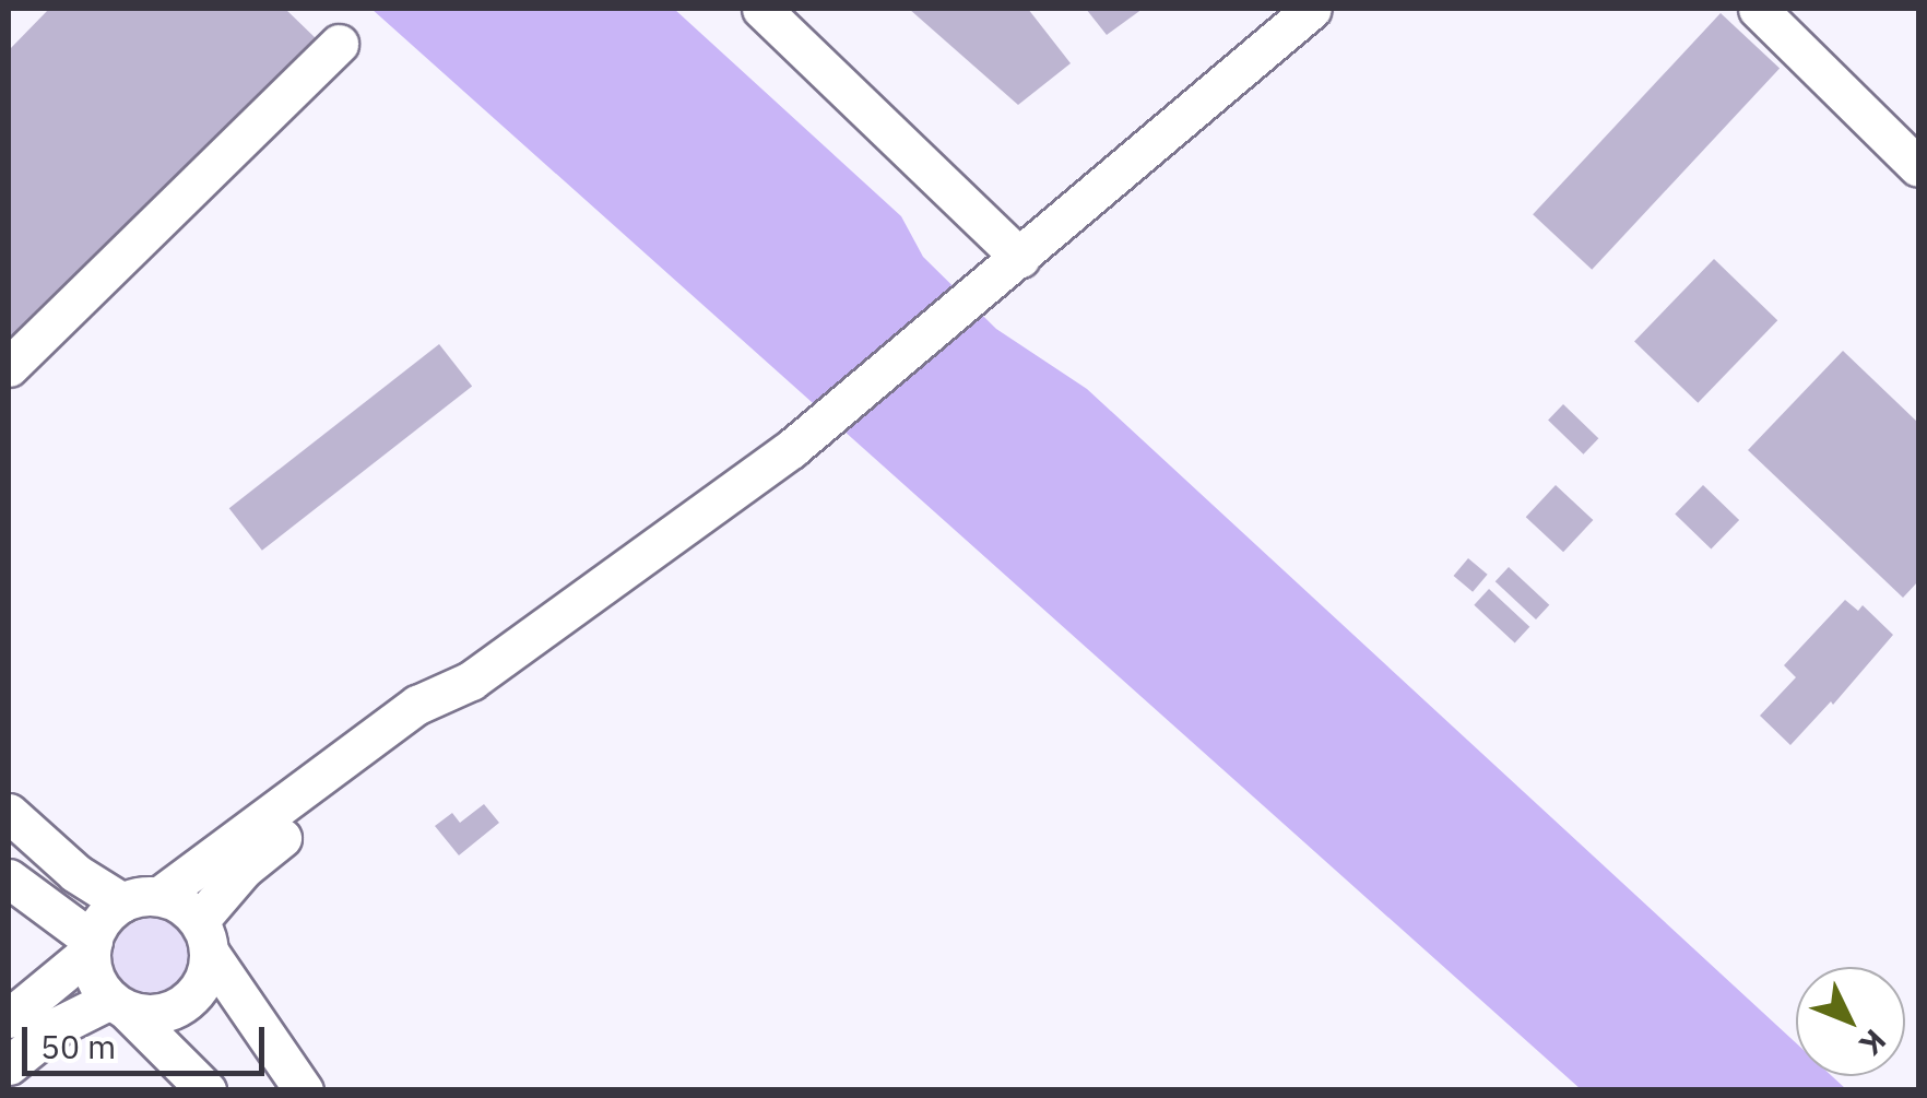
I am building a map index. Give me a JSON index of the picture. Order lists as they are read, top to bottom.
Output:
{
  "scale_bar": "50 m",
  "north": "bottom right"
}
